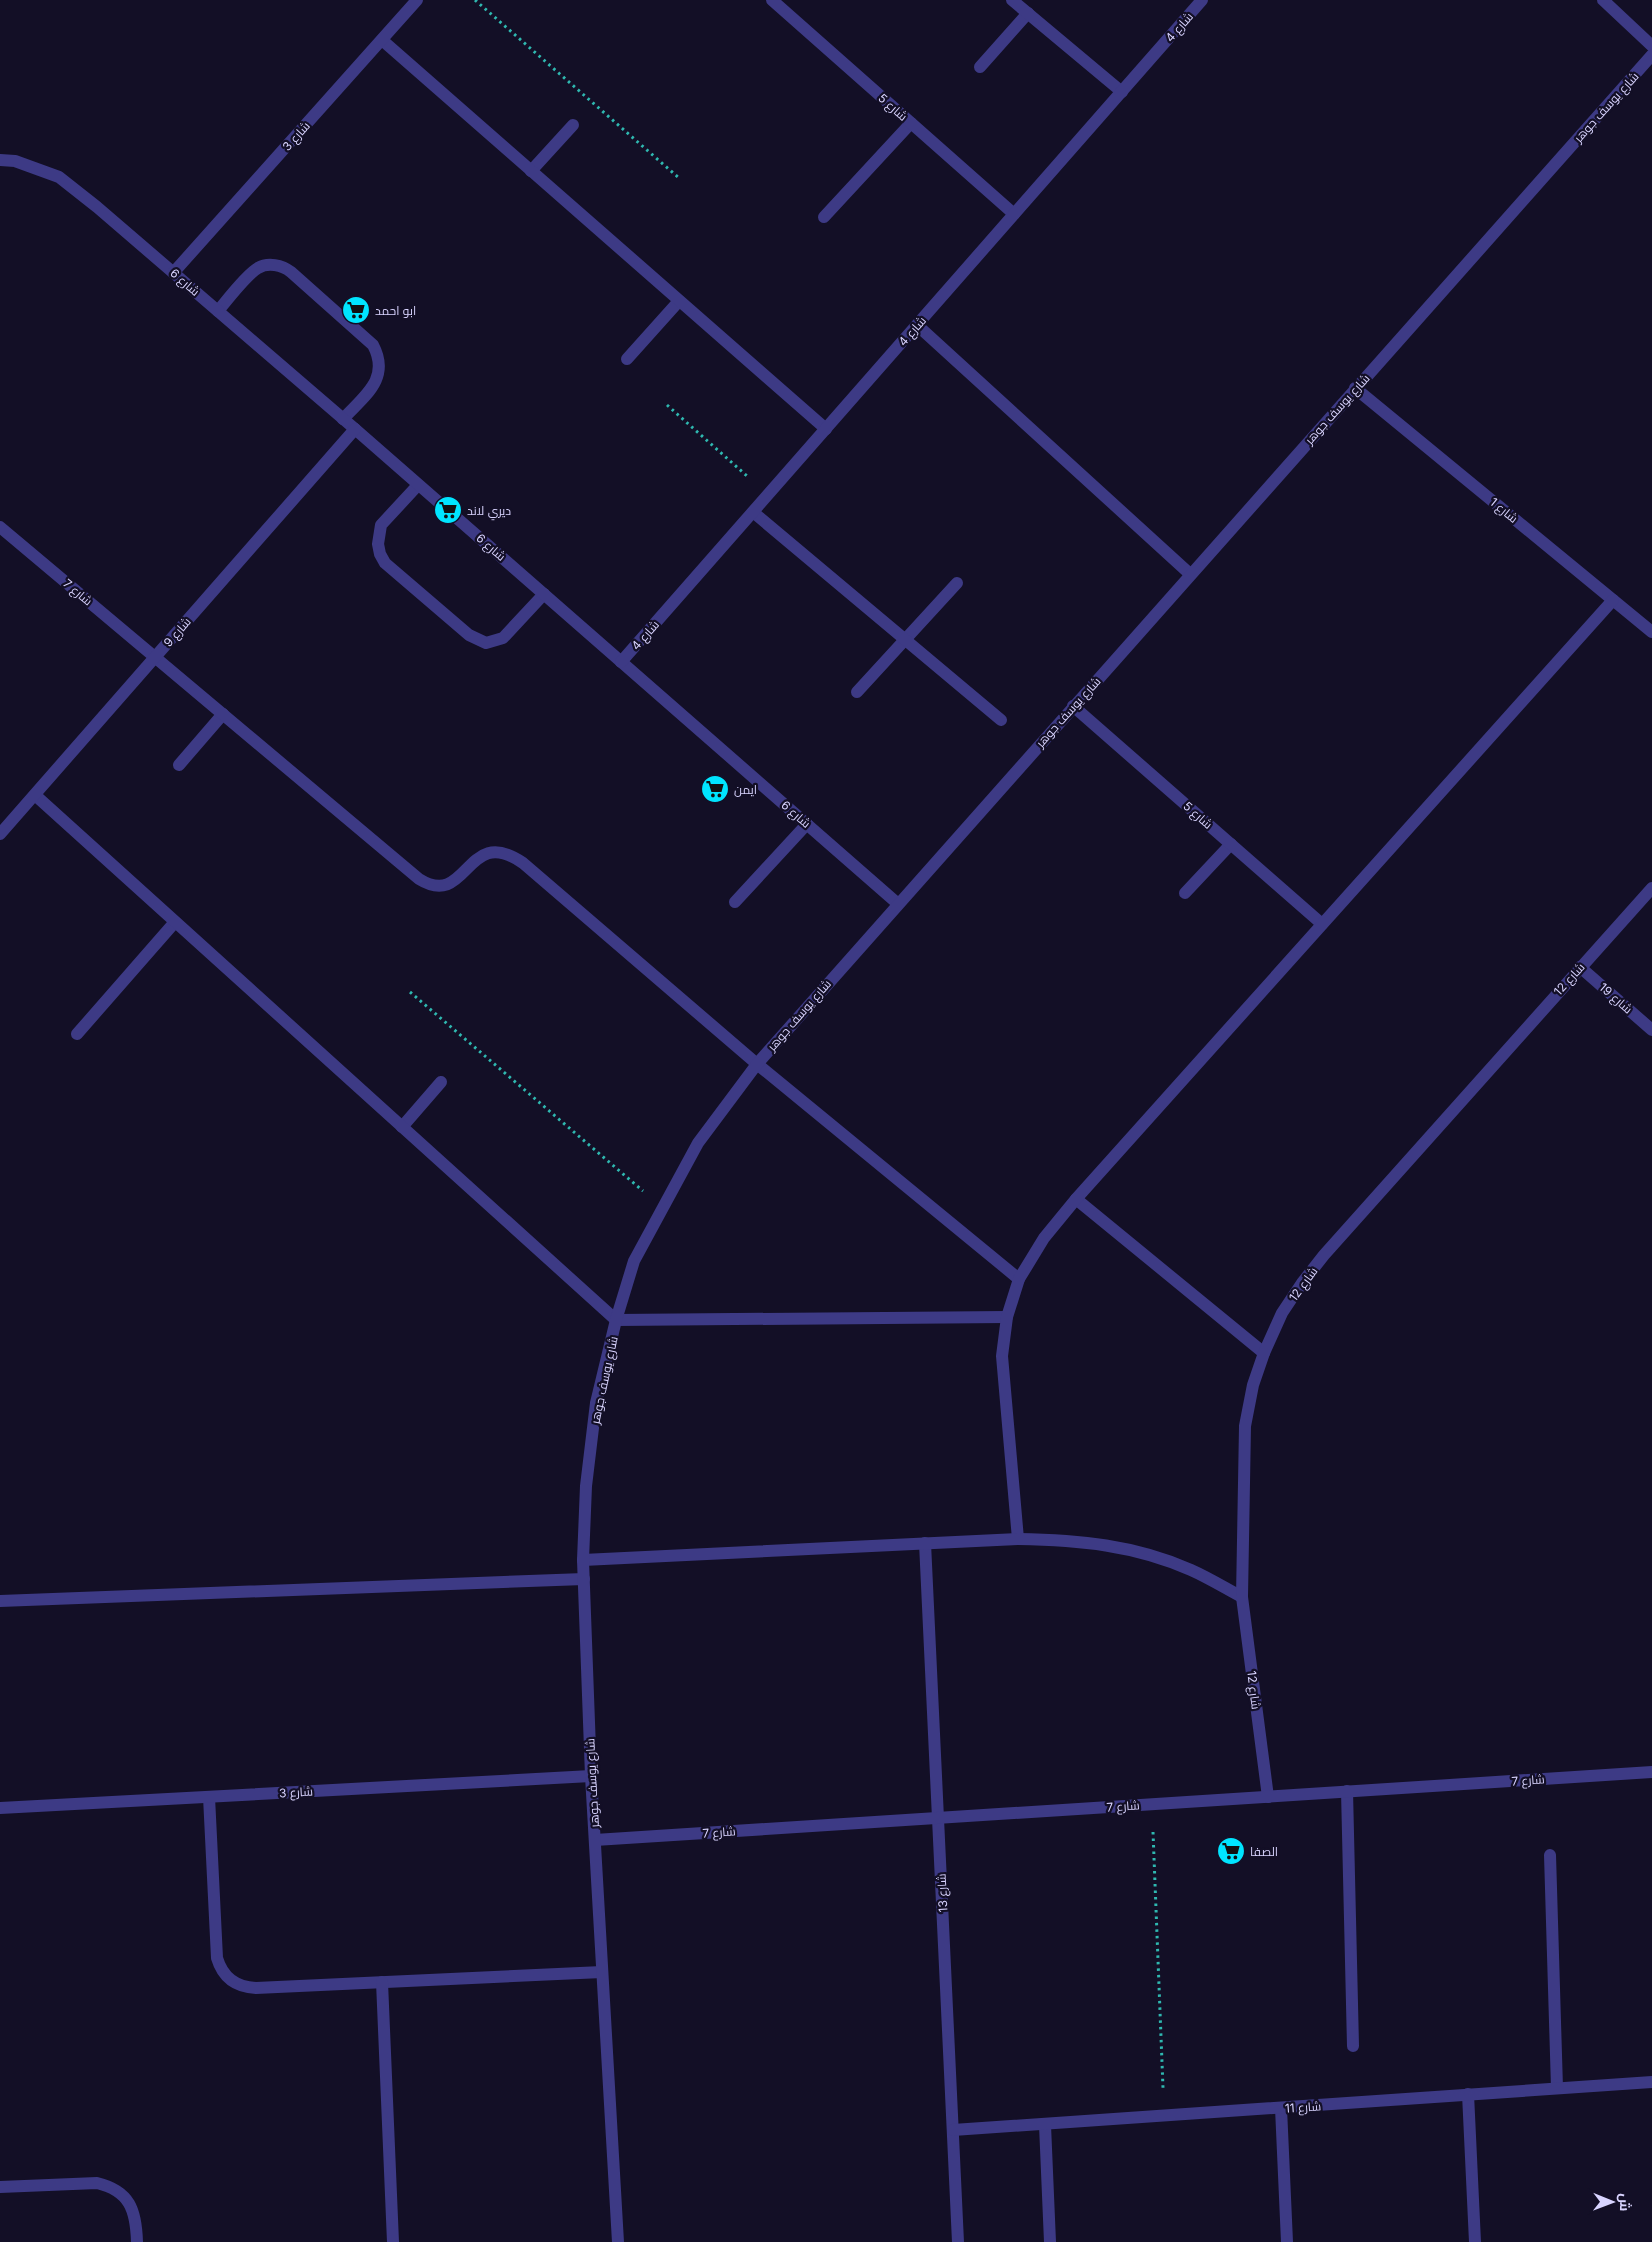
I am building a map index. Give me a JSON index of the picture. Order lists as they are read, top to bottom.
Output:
{
  "streets": {
    "street": [
      "شارع 4",
      "شارع 5",
      "شارع يوسف جوهر",
      "شارع 3",
      "شارع 6",
      "شارع 1",
      "شارع 7",
      "شارع 9",
      "شارع 12",
      "شارع 19",
      "شارع 13",
      "شارع 11"
    ]
  },
  "crossings": [
    ["شارع 4", "شارع 5"],
    ["شارع 4", "شارع 6"],
    ["شارع 5", "شارع يوسف جوهر"],
    ["شارع يوسف جوهر", "شارع 3"],
    ["شارع يوسف جوهر", "شارع 6"],
    ["شارع يوسف جوهر", "شارع 1"],
    ["شارع يوسف جوهر", "شارع 7"],
    ["شارع 3", "شارع 6"],
    ["شارع 6", "شارع 9"],
    ["شارع 7", "شارع 9"],
    ["شارع 7", "شارع 12"],
    ["شارع 7", "شارع 13"],
    ["شارع 12", "شارع 19"],
    ["شارع 13", "شارع 11"]
  ],
  "places": {
    "supermarket": [
      "ابو احمد",
      "ديري لاند",
      "ايمن",
      "الصفا"
    ]
  },
  "north": "right"
}
